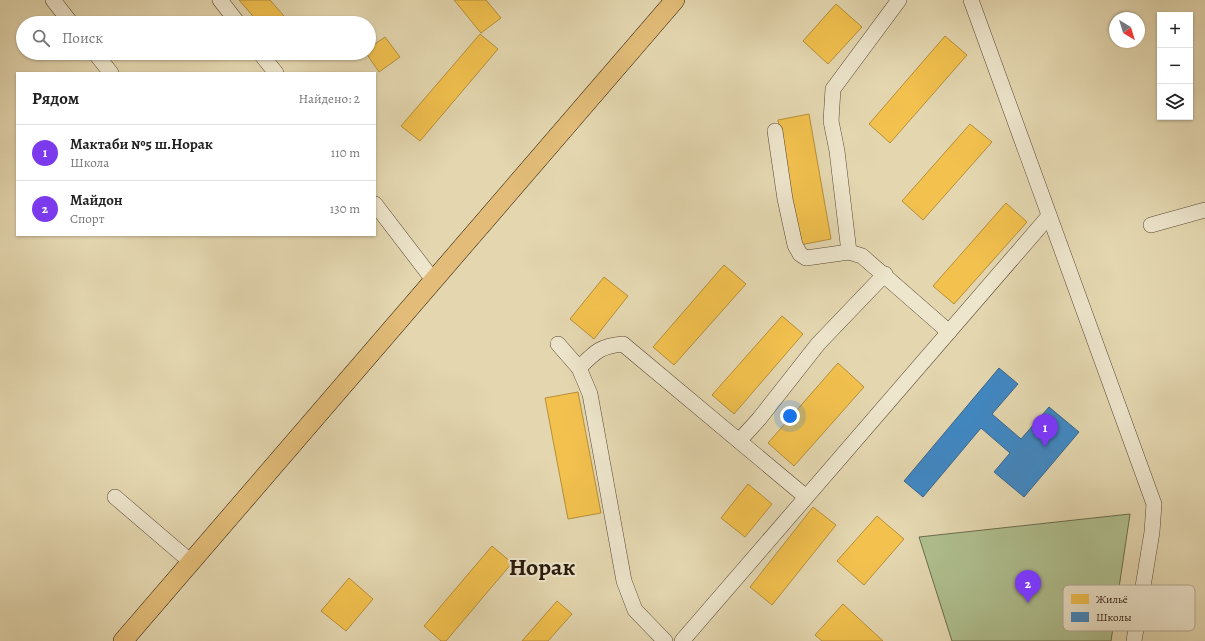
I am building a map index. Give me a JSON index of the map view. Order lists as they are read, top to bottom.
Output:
{
  "districts": ["Норак"],
  "legend": ["Жильё", "Школы"],
  "north": "bottom right",
  "page": {
    "map_buttons": ["+", "−"],
    "search": "Поиск",
    "heading": ["Рядом", "Найдено: 2"],
    "list": [
      {
        "mark": "1",
        "name": "Мактаби №5 ш.Норак",
        "note": "Школа",
        "value": "110 m"
      },
      {
        "mark": "2",
        "name": "Майдон",
        "note": "Спорт",
        "value": "130 m"
      }
    ],
    "pins": ["1", "2"]
  }
}
